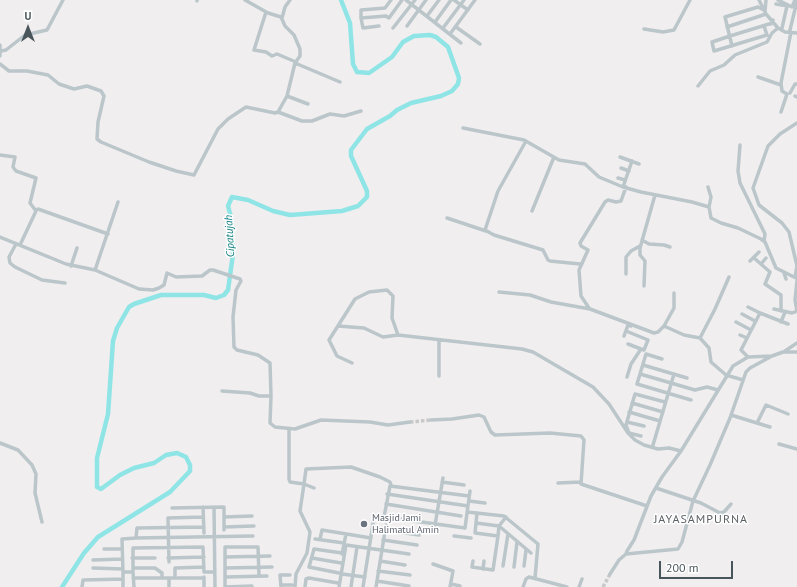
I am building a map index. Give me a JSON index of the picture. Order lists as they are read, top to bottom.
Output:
{
  "districts": ["JAYASAMPURNA"],
  "water": ["Cipatujah"],
  "places": ["Masjid Jami Halimatul Amin"],
  "scale_bar": "200 m",
  "north": "top"
}
